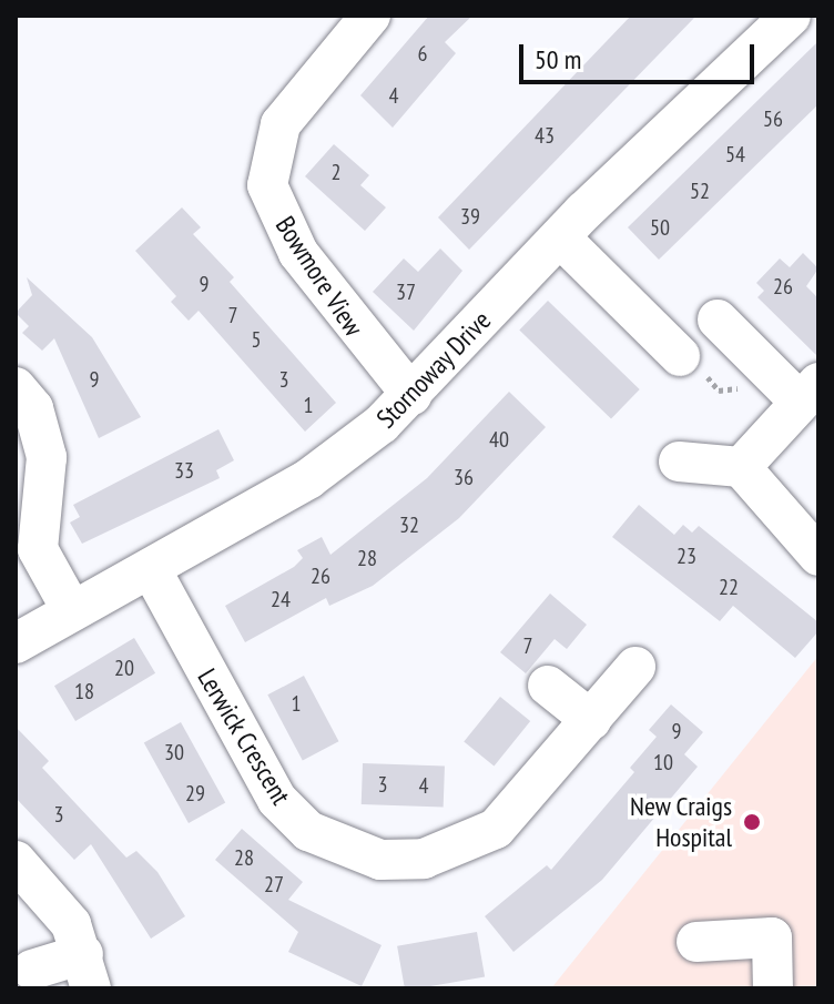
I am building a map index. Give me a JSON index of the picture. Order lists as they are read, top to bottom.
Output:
{
  "streets": {
    "street": ["Bowmore View", "Stornoway Drive", "Lerwick Crescent"]
  },
  "crossings": [
    ["Bowmore View", "Stornoway Drive"],
    ["Stornoway Drive", "Lerwick Crescent"]
  ],
  "places": ["New Craigs Hospital"],
  "house_numbers": [
    "6",
    "4",
    "56",
    "43",
    "54",
    "2",
    "52",
    "39",
    "50",
    "9",
    "26",
    "37",
    "7",
    "5",
    "9",
    "3",
    "1",
    "40",
    "33",
    "36",
    "32",
    "23",
    "28",
    "26",
    "22",
    "24",
    "7",
    "20",
    "18",
    "1",
    "9",
    "30",
    "10",
    "3",
    "4",
    "29",
    "3",
    "28",
    "27"
  ],
  "scale_bar": "50 m"
}
